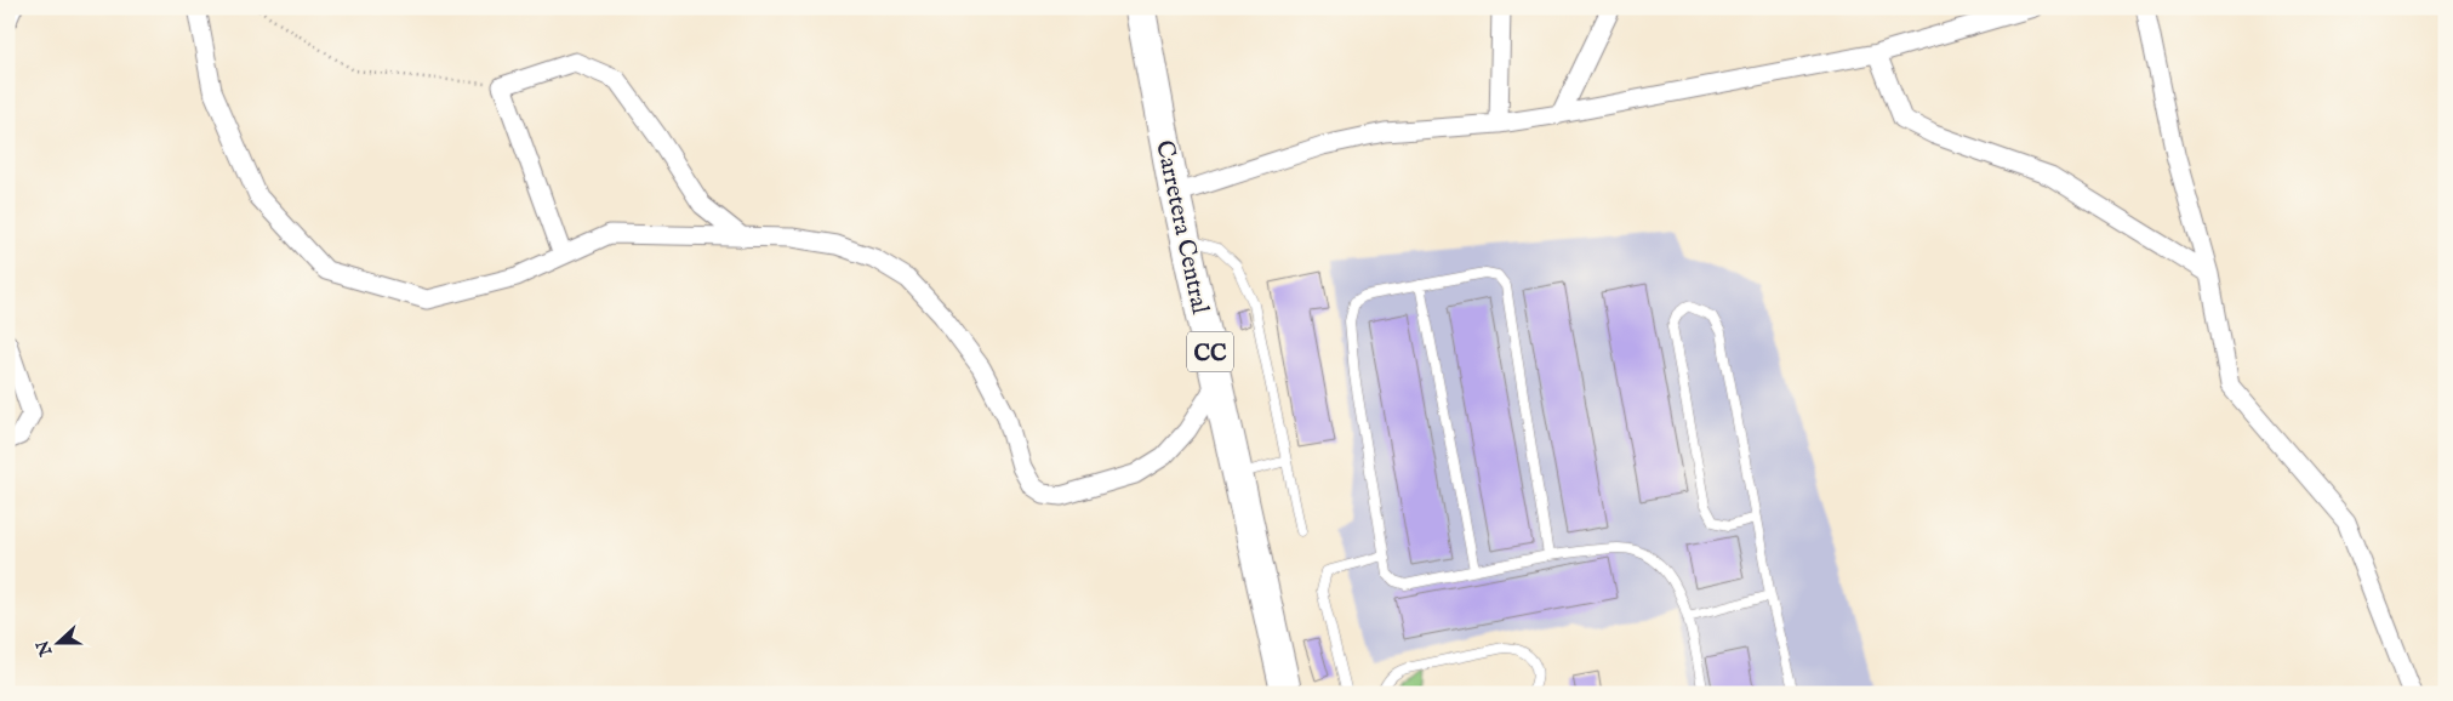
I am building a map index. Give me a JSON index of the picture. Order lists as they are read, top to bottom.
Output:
{
  "streets": {
    "main road": ["Carretera Central", "CC"]
  },
  "north": "left"
}
